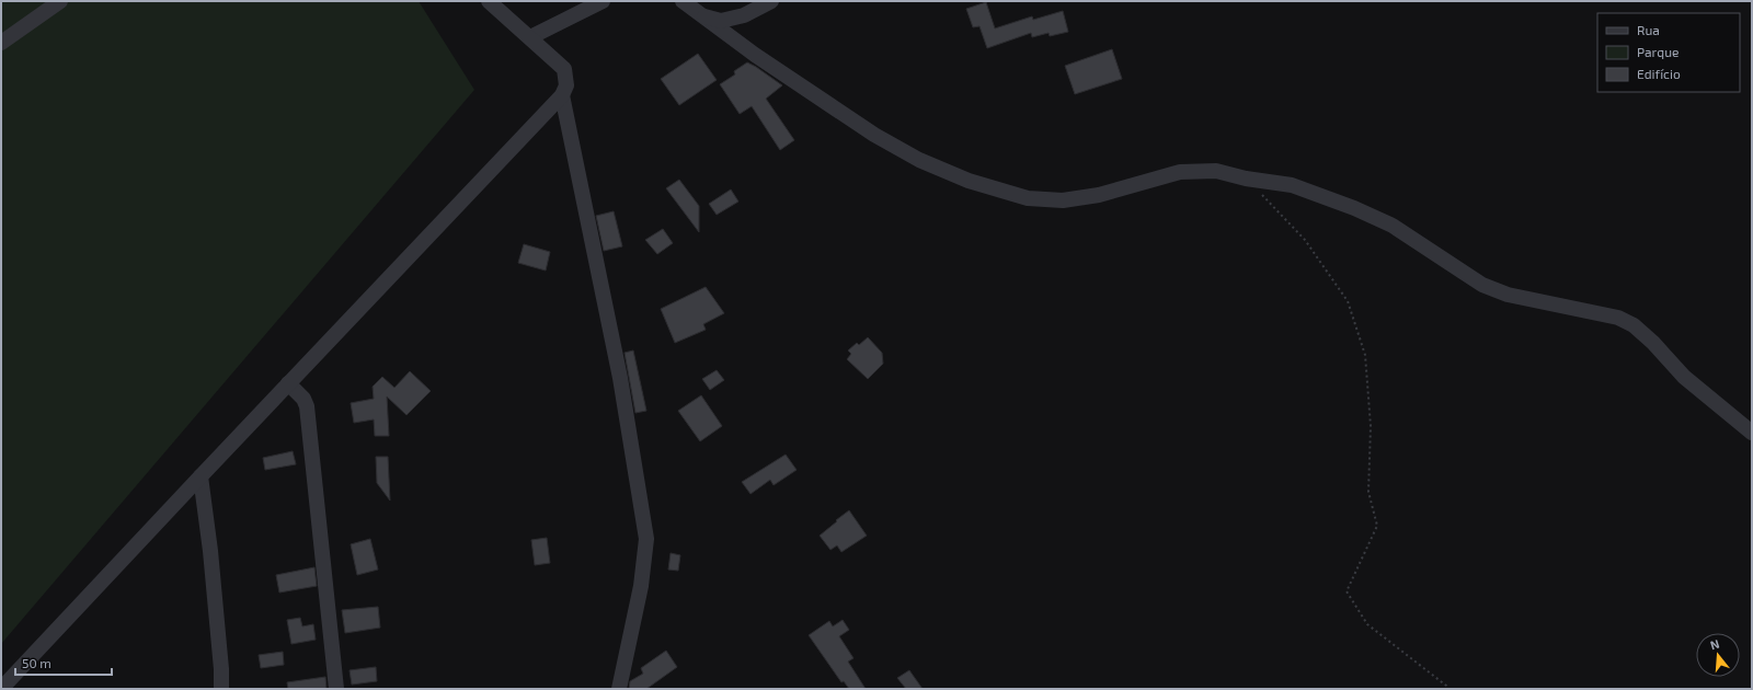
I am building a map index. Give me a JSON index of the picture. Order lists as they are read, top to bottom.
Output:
{
  "legend": ["Rua", "Parque", "Edifício"],
  "scale_bar": "50 m",
  "north": "top"
}
